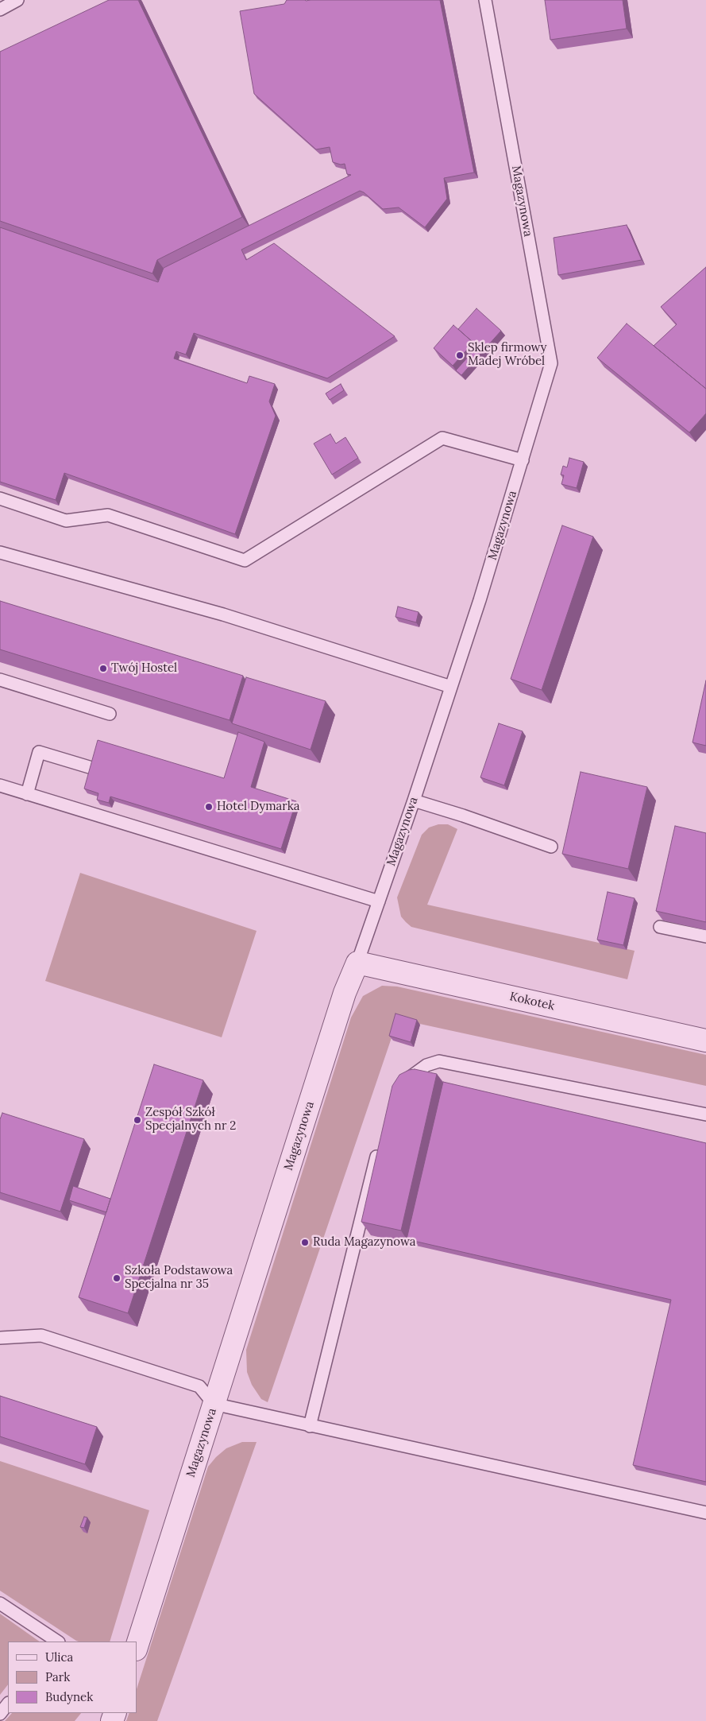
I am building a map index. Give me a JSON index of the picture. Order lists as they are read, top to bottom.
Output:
{
  "streets": {
    "street": ["Magazynowa", "Kokotek"]
  },
  "crossings": [
    ["Magazynowa", "Kokotek"]
  ],
  "places": [
    "Sklep firmowy Madej Wróbel",
    "Twój Hostel",
    "Hotel Dymarka",
    "Zespół Szkół Specjalnych nr 2",
    "Ruda Magazynowa",
    "Szkoła Podstawowa Specjalna nr 35"
  ],
  "legend": ["Ulica", "Park", "Budynek"]
}
